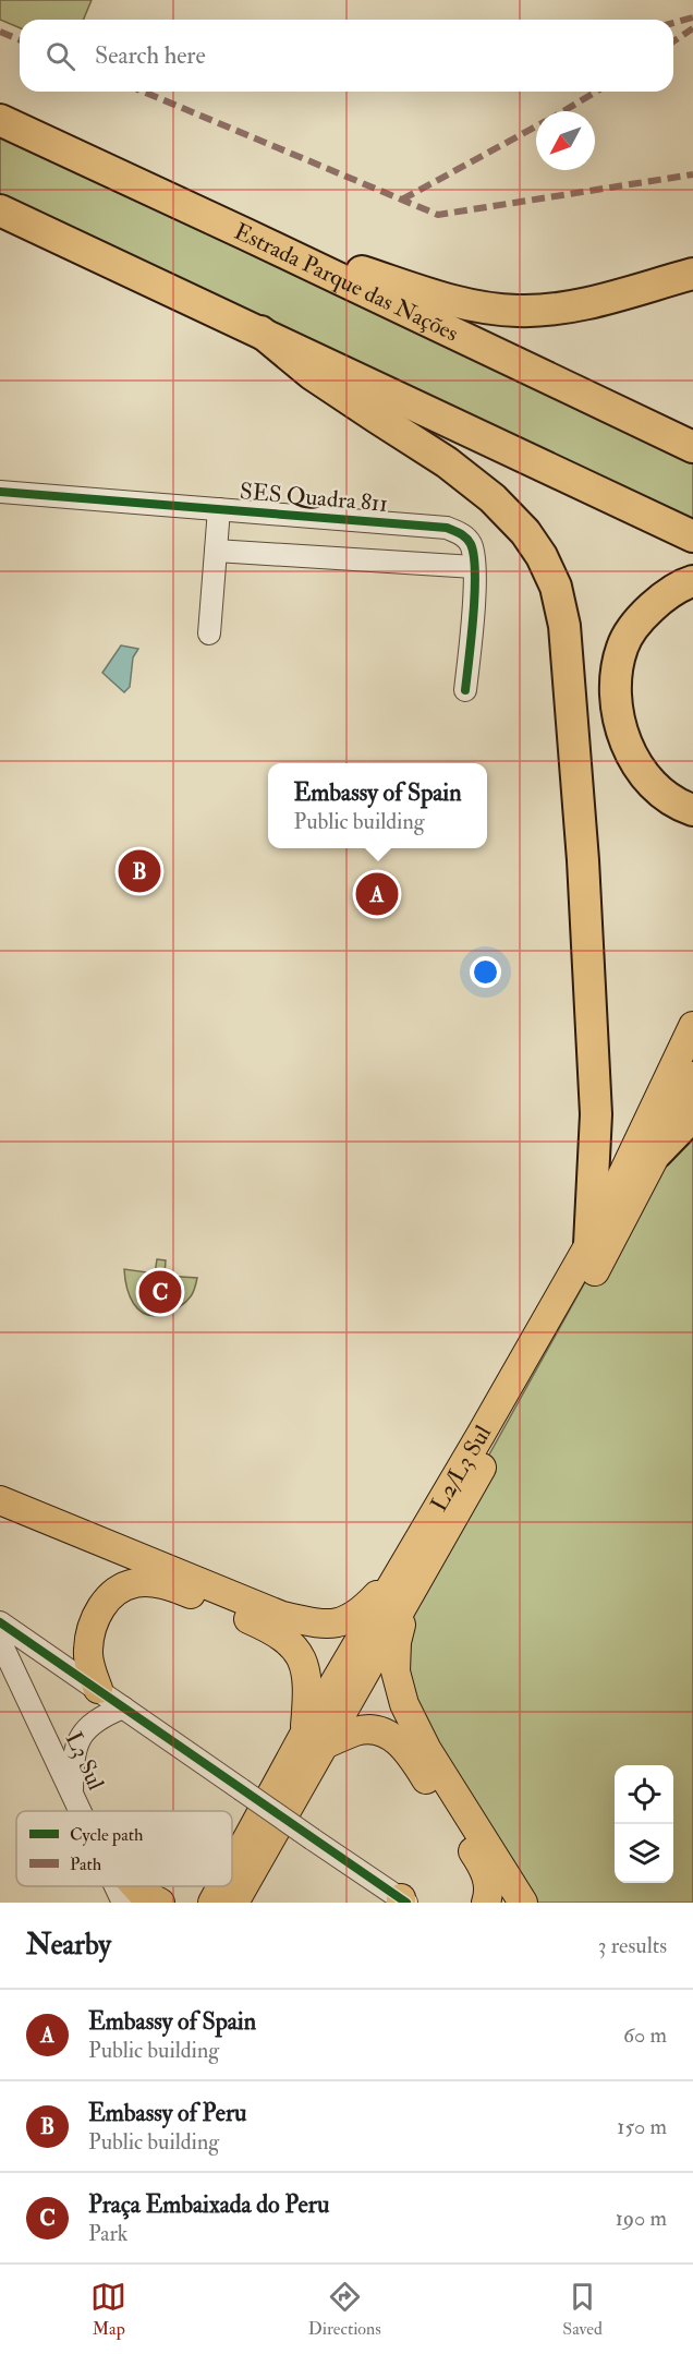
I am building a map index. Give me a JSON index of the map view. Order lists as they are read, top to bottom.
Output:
{
  "streets": {
    "highway": ["Estrada Parque das Nações"],
    "main road": ["L2/L3 Sul"],
    "street": ["SES Quadra 811", "L3 Sul"]
  },
  "legend": ["Cycle path", "Path"],
  "north": "bottom left",
  "page": {
    "search": "Search here",
    "popup": ["Embassy of Spain", "Public building"],
    "pins": ["B", "A", "C"],
    "heading": ["Nearby", "3 results"],
    "list": [
      {
        "mark": "A",
        "name": "Embassy of Spain",
        "note": "Public building",
        "value": "60 m"
      },
      {
        "mark": "B",
        "name": "Embassy of Peru",
        "note": "Public building",
        "value": "150 m"
      },
      {
        "mark": "C",
        "name": "Praça Embaixada do Peru",
        "note": "Park",
        "value": "190 m"
      }
    ],
    "nav": ["Map", "Directions", "Saved"]
  }
}
